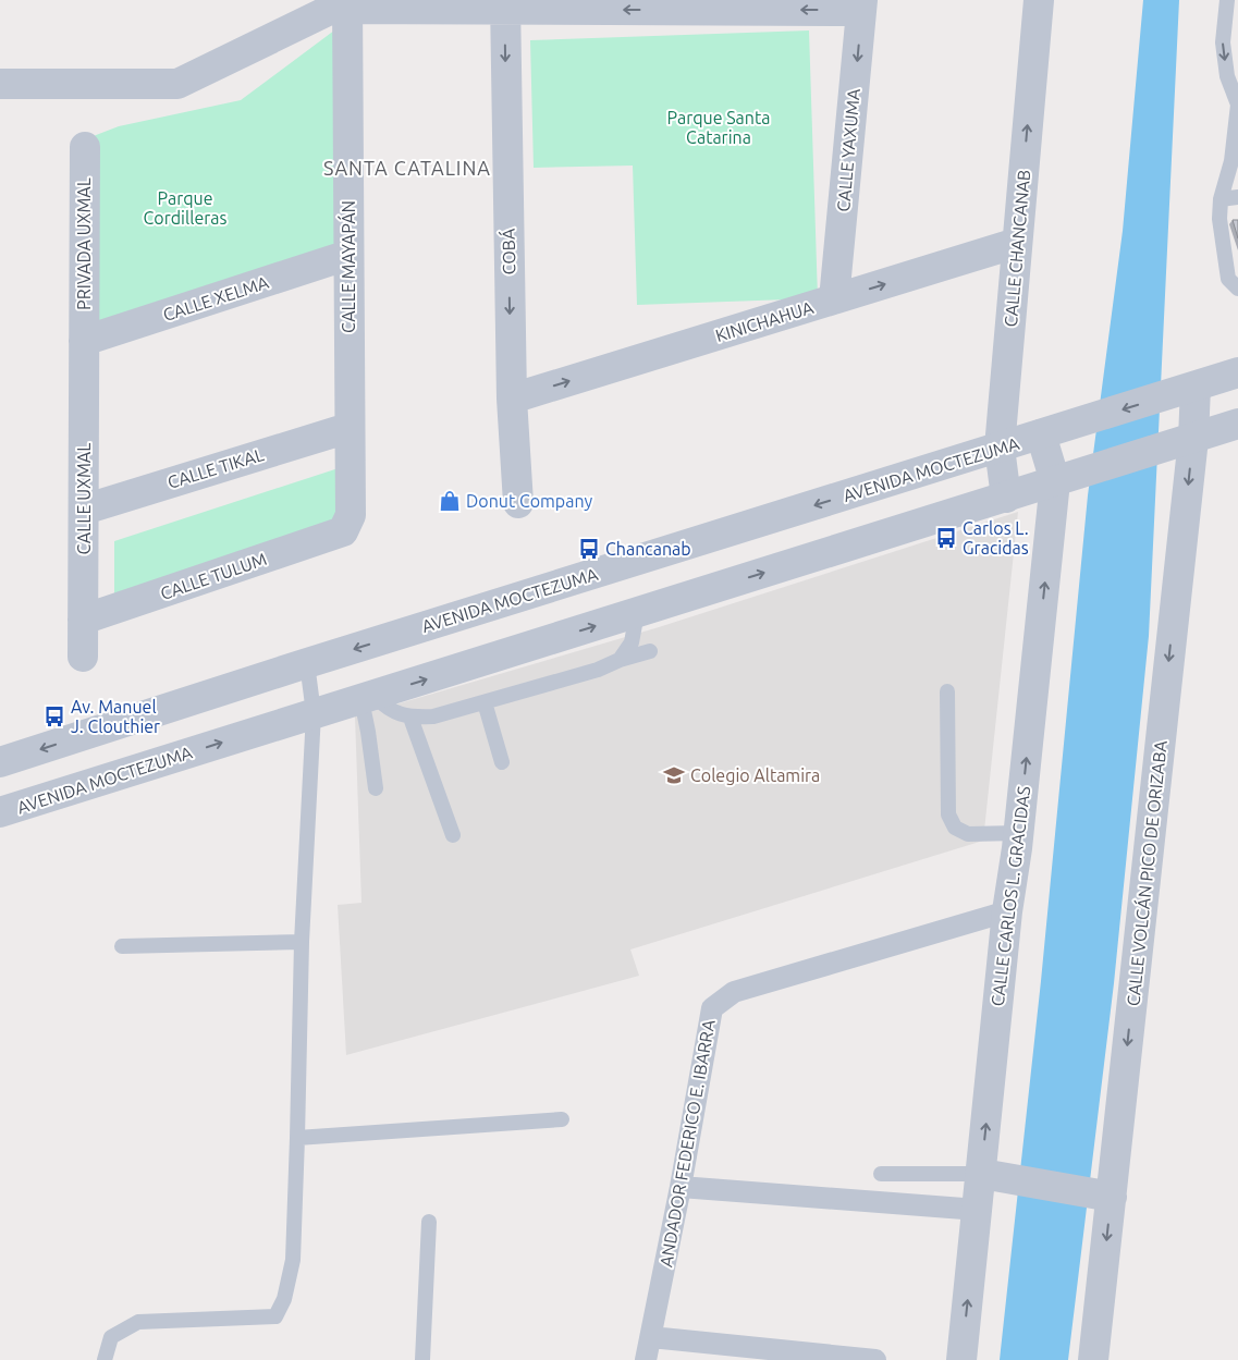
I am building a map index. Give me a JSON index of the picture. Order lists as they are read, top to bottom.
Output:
{
  "streets": {
    "street": [
      "CALLE YAXUMA",
      "PRIVADA UXMAL",
      "CALLE CHANCANAB",
      "COBÁ",
      "CALLE MAYAPÁN",
      "CALLE XELMA",
      "KINICHAHUA",
      "CALLE TIKAL",
      "AVENIDA MOCTEZUMA",
      "CALLE UXMAL",
      "CALLE TULUM",
      "CALLE VOLCÁN PICO DE ORIZABA",
      "CALLE CARLOS L. GRACIDAS",
      "ANDADOR FEDERICO E. IBARRA"
    ]
  },
  "crossings": [
    ["CALLE YAXUMA", "KINICHAHUA"],
    ["PRIVADA UXMAL", "CALLE XELMA"],
    ["PRIVADA UXMAL", "CALLE UXMAL"],
    ["CALLE CHANCANAB", "KINICHAHUA"],
    ["CALLE CHANCANAB", "AVENIDA MOCTEZUMA"],
    ["COBÁ", "KINICHAHUA"],
    ["CALLE MAYAPÁN", "CALLE XELMA"],
    ["CALLE MAYAPÁN", "CALLE TIKAL"],
    ["CALLE MAYAPÁN", "CALLE TULUM"],
    ["CALLE XELMA", "CALLE UXMAL"],
    ["CALLE TIKAL", "CALLE UXMAL"],
    ["AVENIDA MOCTEZUMA", "CALLE VOLCÁN PICO DE ORIZABA"],
    ["AVENIDA MOCTEZUMA", "CALLE CARLOS L. GRACIDAS"],
    ["CALLE UXMAL", "CALLE TULUM"],
    ["CALLE CARLOS L. GRACIDAS", "ANDADOR FEDERICO E. IBARRA"]
  ],
  "one_way": [
    "CALLE YAXUMA",
    "CALLE CHANCANAB",
    "COBÁ",
    "KINICHAHUA",
    "CALLE VOLCÁN PICO DE ORIZABA",
    "CALLE CARLOS L. GRACIDAS"
  ],
  "districts": ["SANTA CATALINA"],
  "parks": ["Parque Santa Catarina", "Parque Cordilleras"],
  "places": {
    "shop": ["Donut Company"],
    "bus stop": ["Carlos L. Gracidas", "Chancanab", "Av. Manuel J. Clouthier"],
    "school or university": ["Colegio Altamira"]
  }
}
